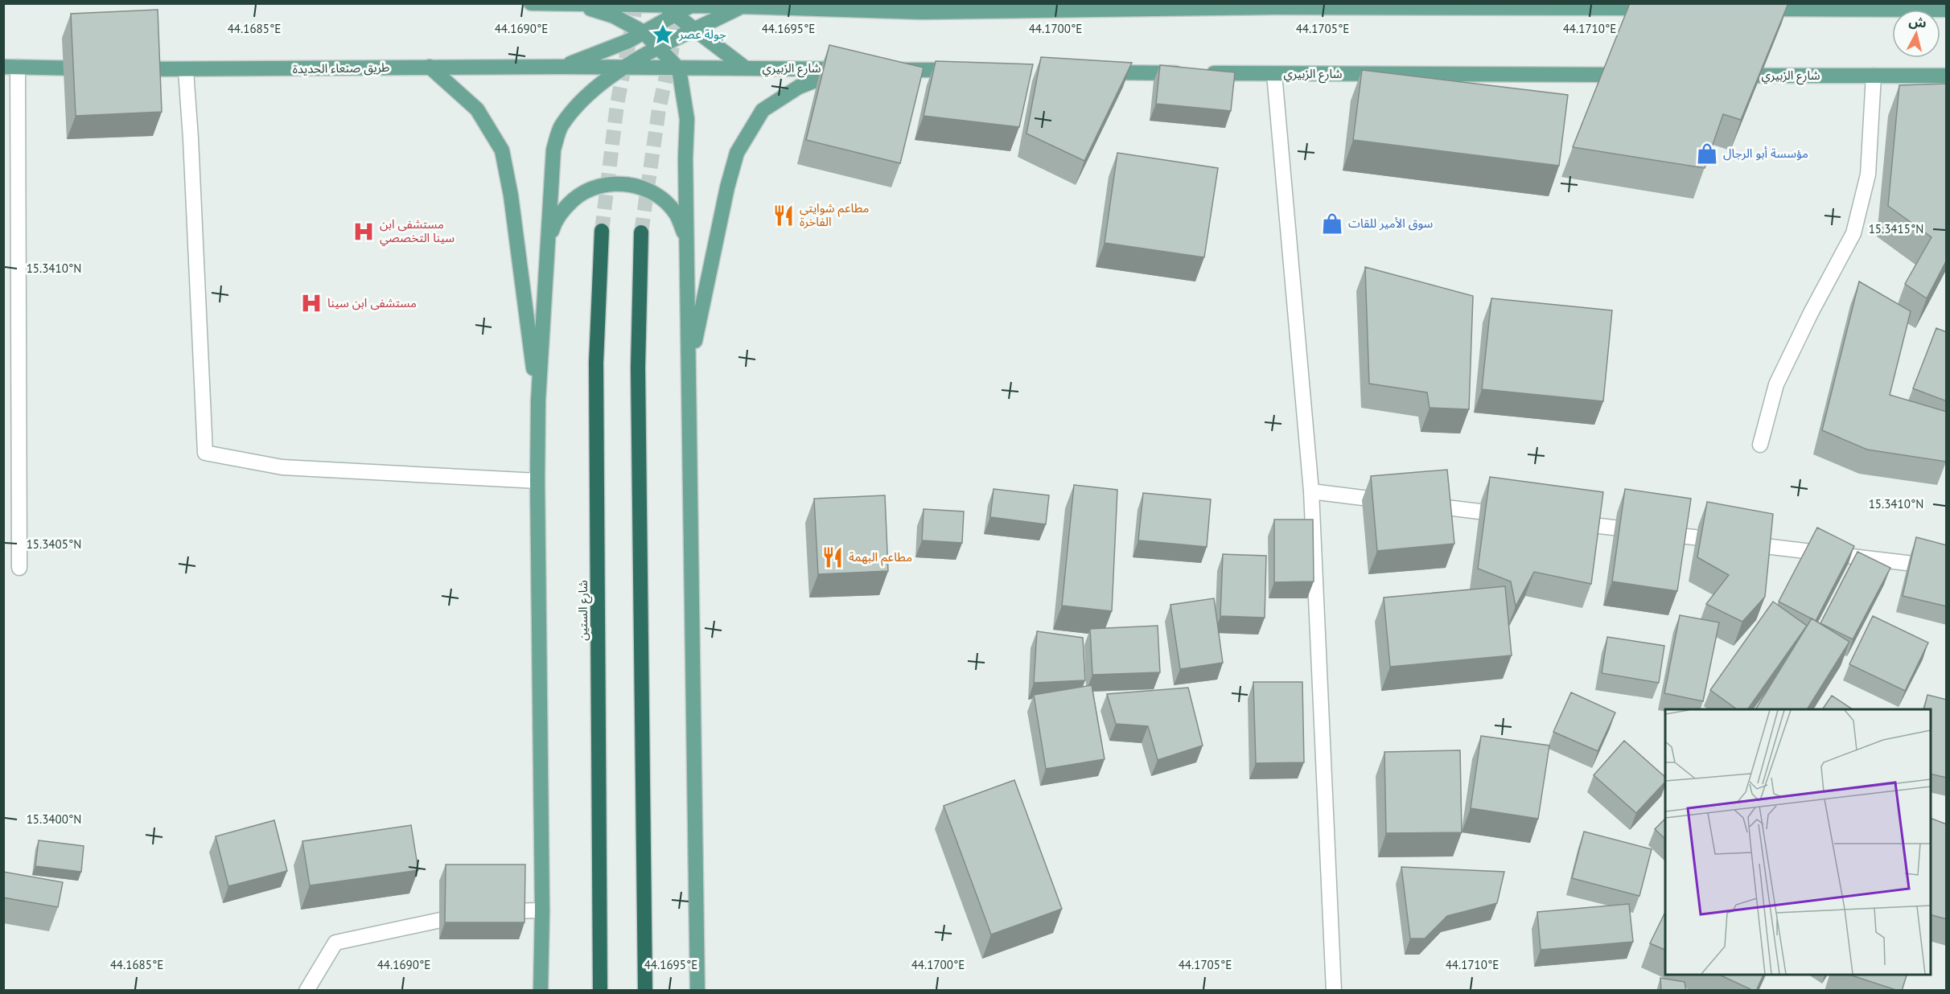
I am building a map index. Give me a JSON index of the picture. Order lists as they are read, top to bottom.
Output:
{
  "streets": {
    "highway": ["شارع الستين"],
    "main road": ["طريق صنعاء الحديدة", "شارع الزبيري"]
  },
  "crossings": [
    ["طريق صنعاء الحديدة", "شارع الزبيري"]
  ],
  "places": {
    "place": ["جولة عصر"],
    "shop": ["مؤسسة أبو الرجال", "سوق الأمير للقات"],
    "restaurant": ["مطاعم شوايتي الفاخرة", "مطاعم البهمة"],
    "hospital": ["مستشفى ابن سينا التخصصي", "مستشفى ابن سينا"]
  },
  "north": "top",
  "coordinates": [
    "44.1685°E",
    "44.1690°E",
    "44.1695°E",
    "44.1700°E",
    "44.1705°E",
    "44.1710°E",
    "15.3415°N",
    "15.3410°N",
    "15.3405°N",
    "15.3400°N"
  ]
}
